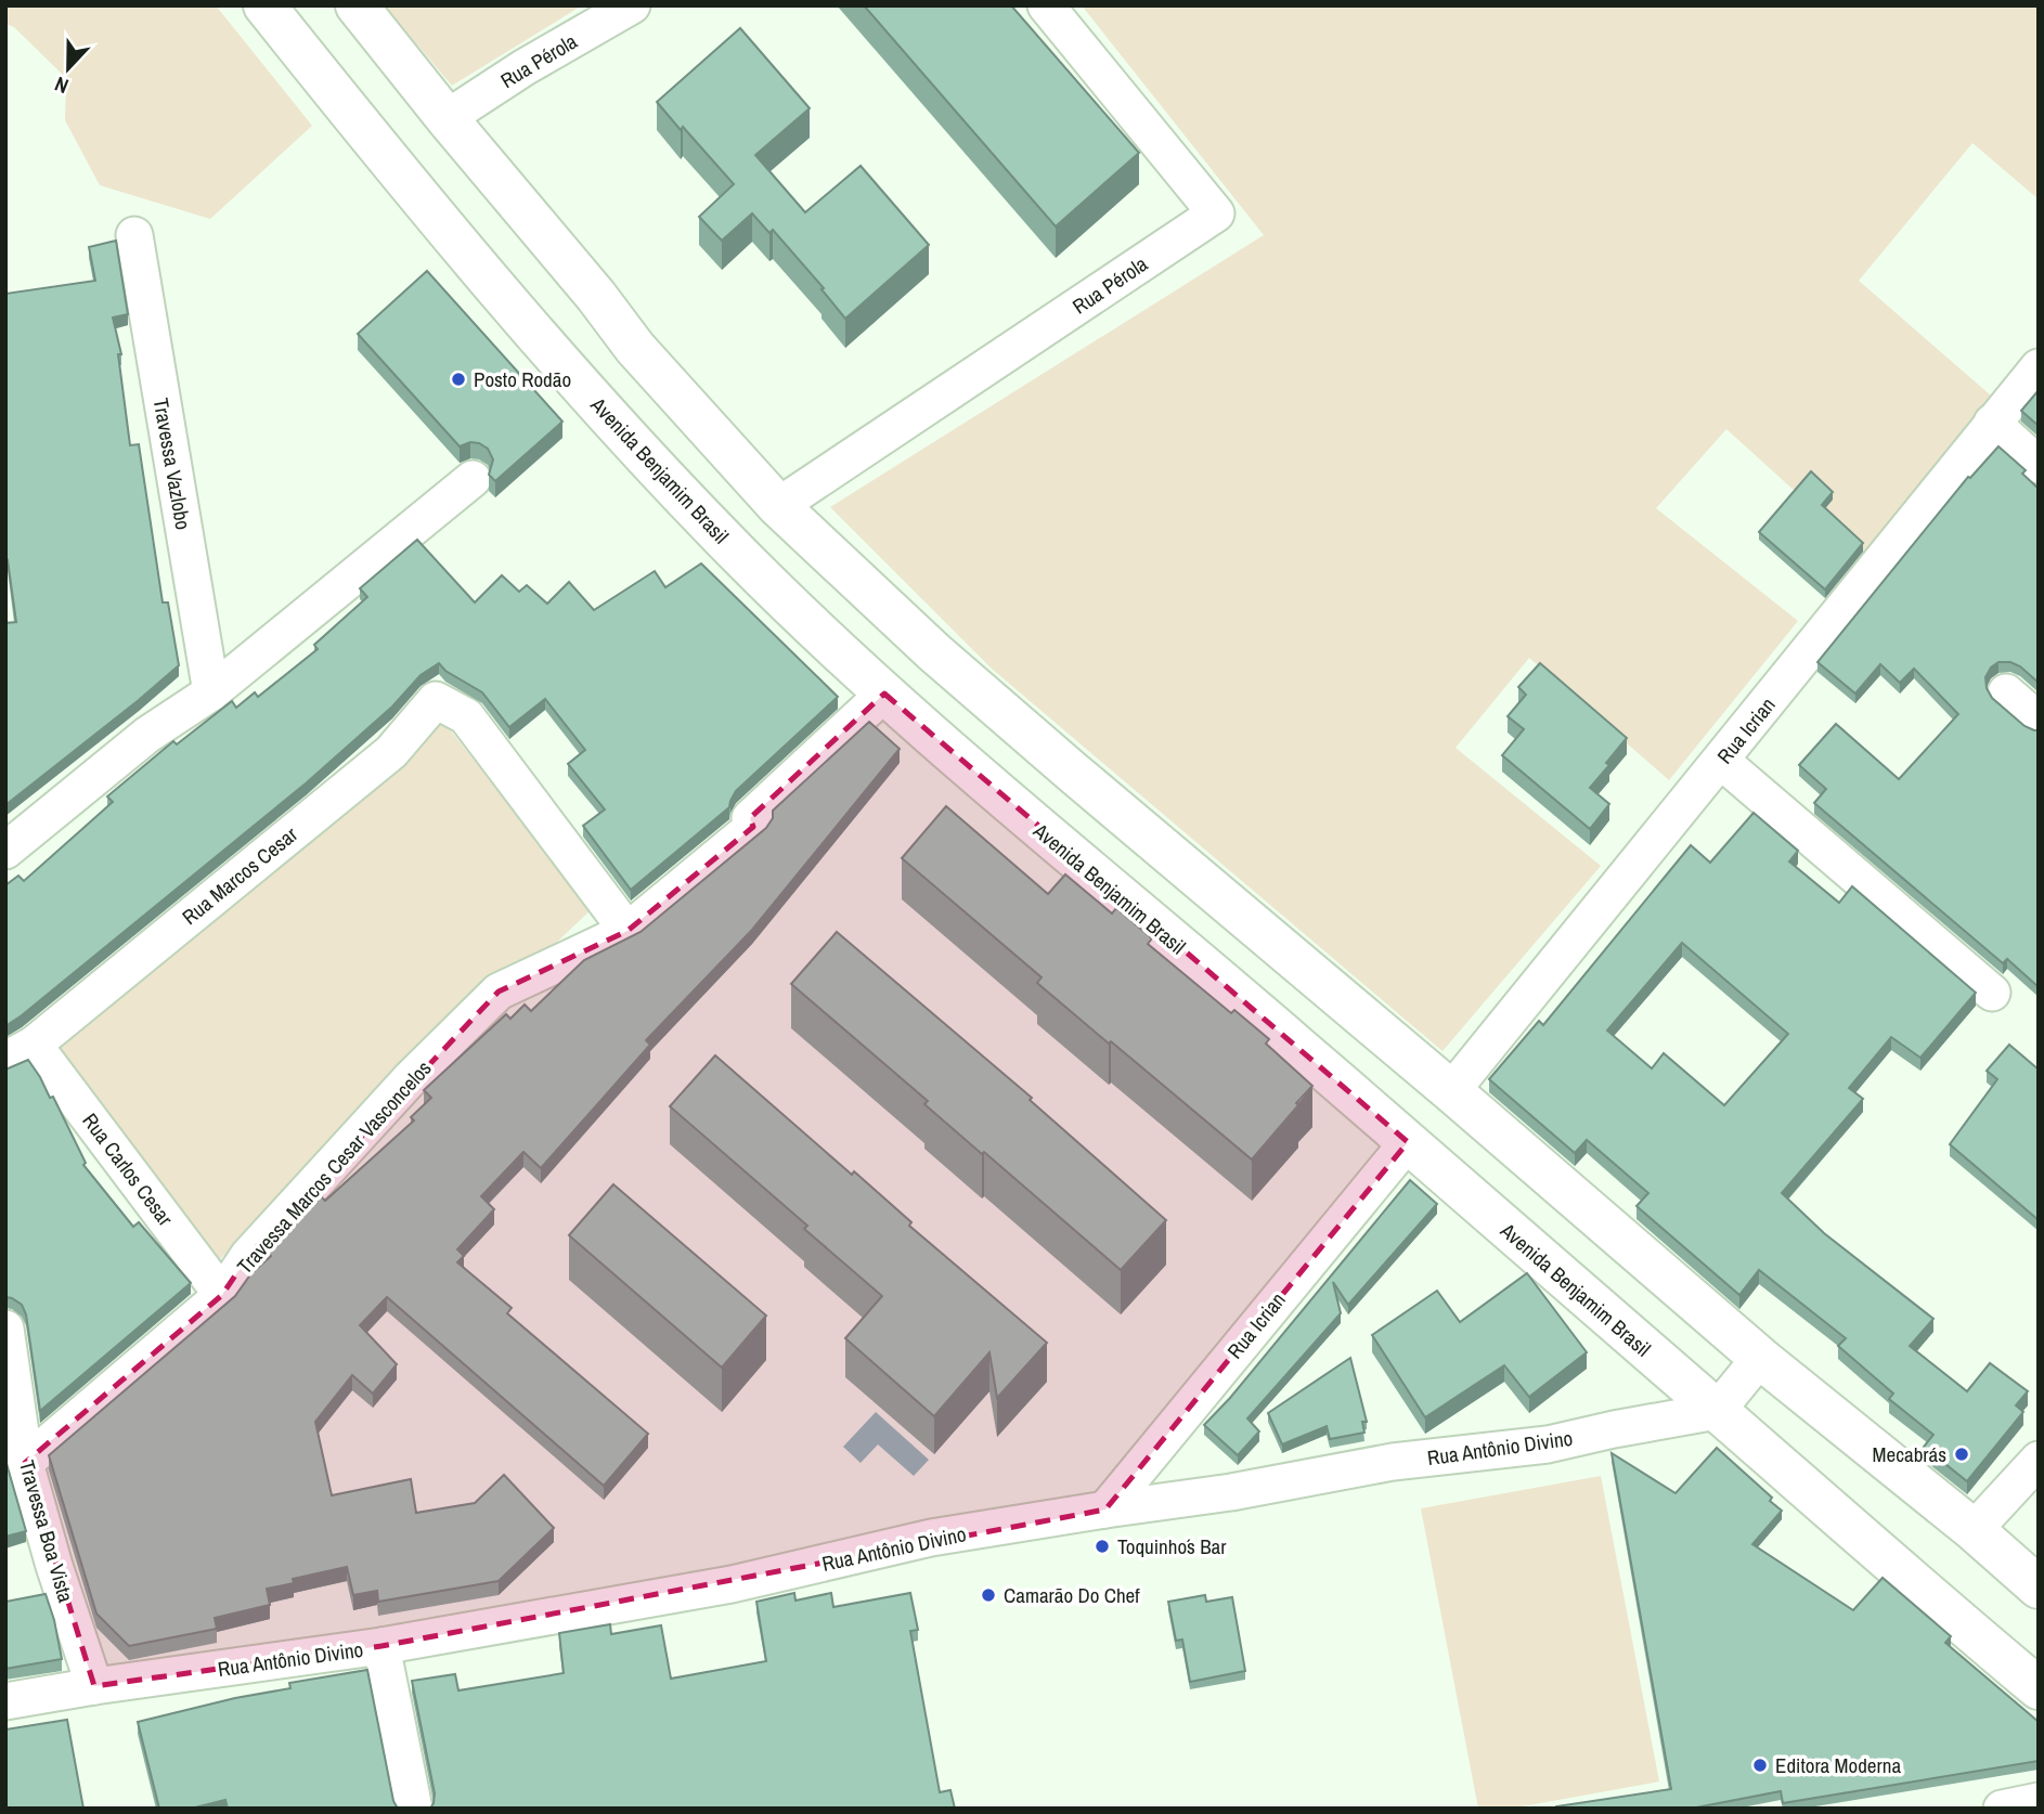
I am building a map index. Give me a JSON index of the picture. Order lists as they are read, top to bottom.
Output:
{
  "streets": {
    "main road": ["Avenida Benjamim Brasil"],
    "street": [
      "Rua Pérola",
      "Travessa Vazlobo",
      "Rua Icrian",
      "Rua Marcos Cesar",
      "Travessa Marcos Cesar Vasconcelos",
      "Rua Carlos Cesar",
      "Rua Antônio Divino",
      "Travessa Boa Vista"
    ]
  },
  "crossings": [
    ["Avenida Benjamim Brasil", "Rua Icrian"],
    ["Avenida Benjamim Brasil", "Travessa Marcos Cesar Vasconcelos"],
    ["Avenida Benjamim Brasil", "Rua Antônio Divino"],
    ["Rua Icrian", "Rua Antônio Divino"],
    ["Rua Marcos Cesar", "Travessa Marcos Cesar Vasconcelos"],
    ["Rua Marcos Cesar", "Rua Carlos Cesar"],
    ["Travessa Marcos Cesar Vasconcelos", "Rua Carlos Cesar"],
    ["Travessa Marcos Cesar Vasconcelos", "Travessa Boa Vista"],
    ["Rua Antônio Divino", "Travessa Boa Vista"]
  ],
  "places": [
    "Posto Rodão",
    "Mecabrás",
    "Toquinho´s Bar",
    "Camarão Do Chef",
    "Editora Moderna"
  ],
  "north": "bottom"
}
